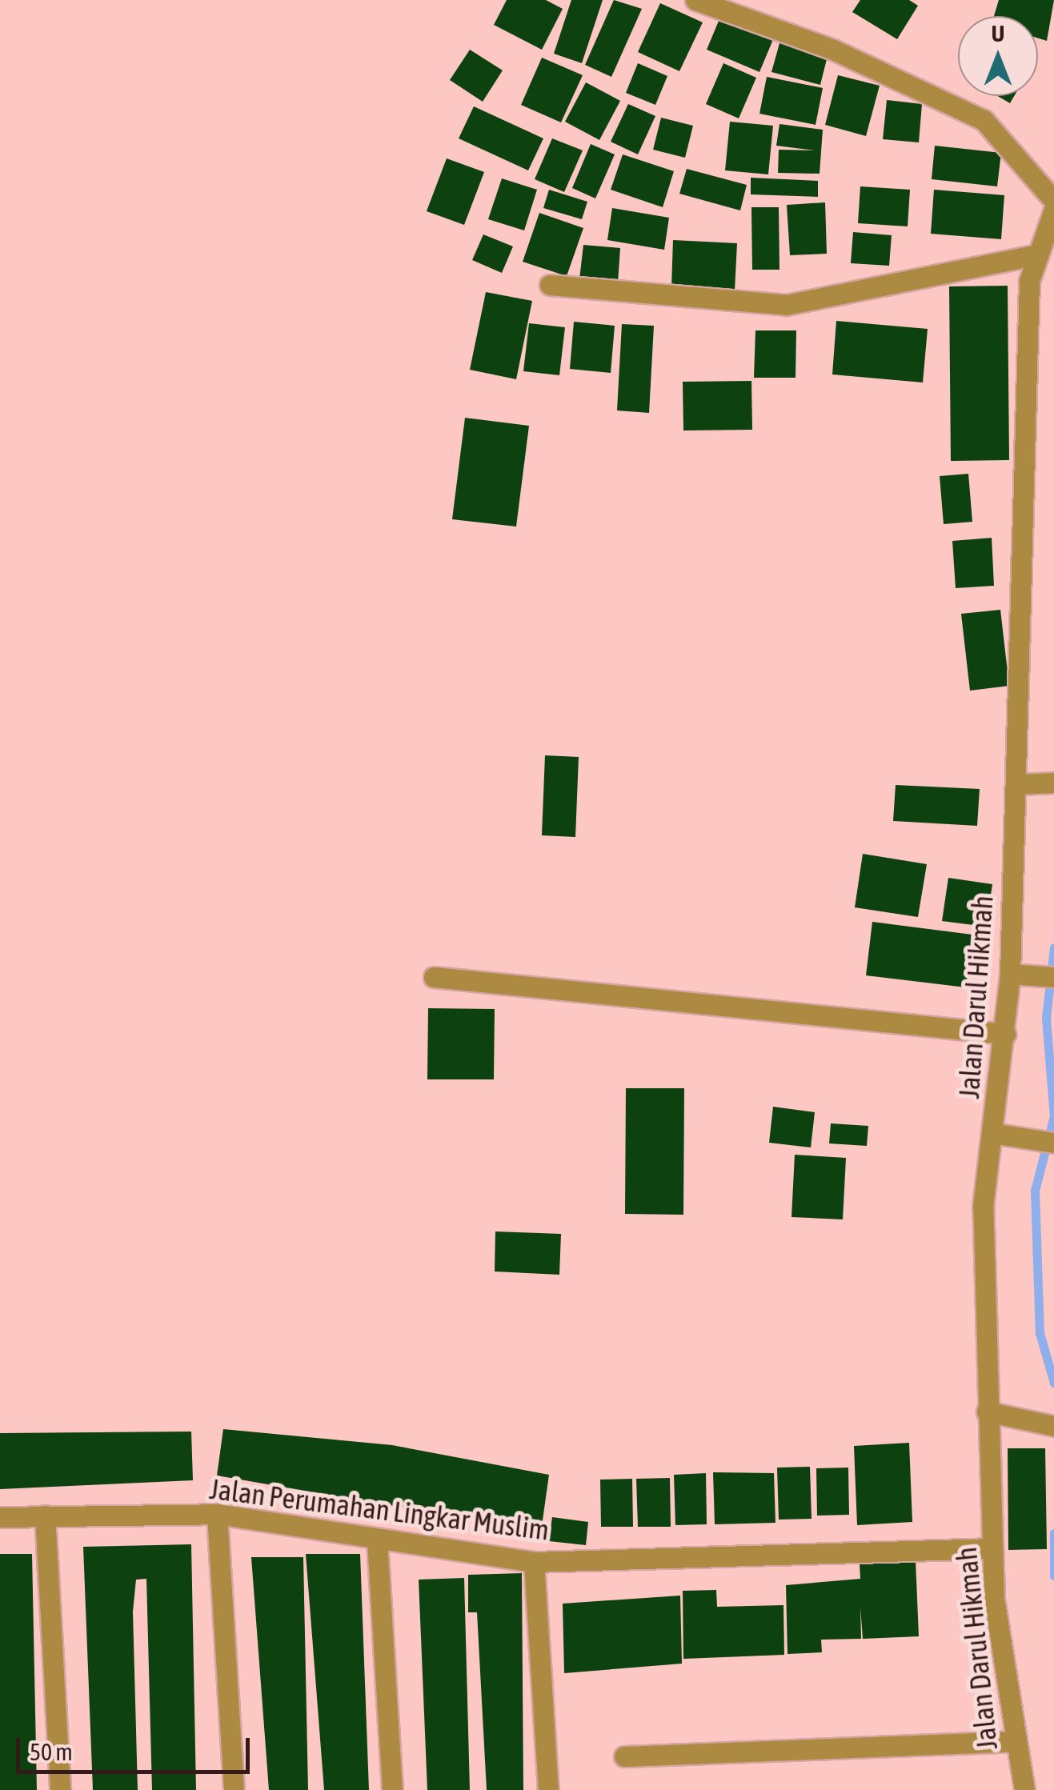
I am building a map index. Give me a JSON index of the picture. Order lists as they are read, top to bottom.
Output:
{
  "streets": {
    "street": ["Jalan Darul Hikmah", "Jalan Perumahan Lingkar Muslim"]
  },
  "crossings": [
    ["Jalan Darul Hikmah", "Jalan Perumahan Lingkar Muslim"]
  ],
  "scale_bar": "50 m",
  "north": "top"
}
